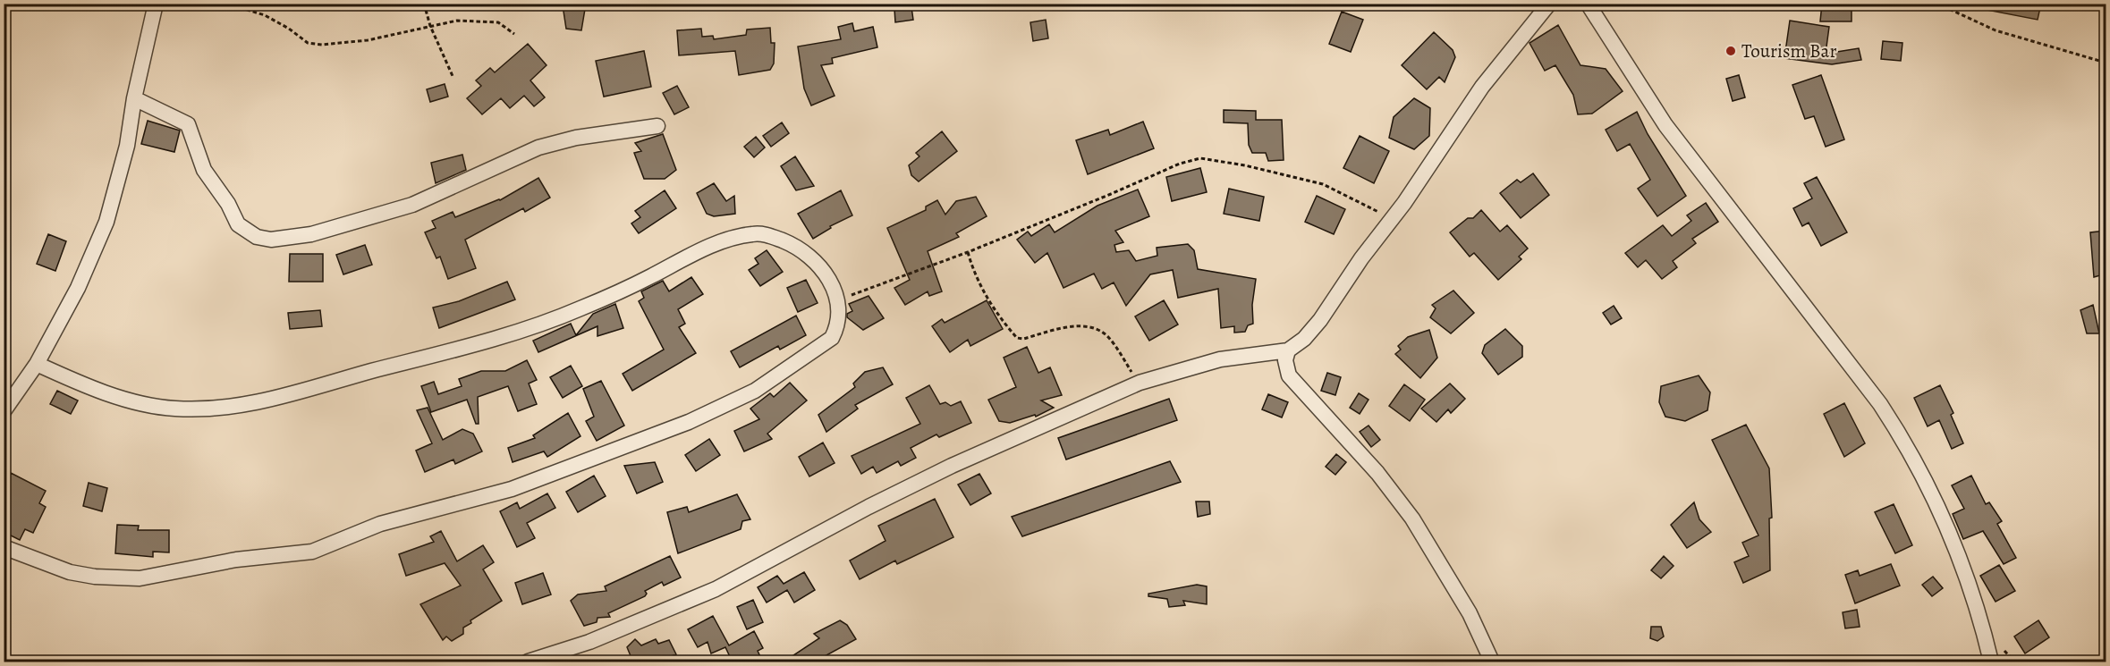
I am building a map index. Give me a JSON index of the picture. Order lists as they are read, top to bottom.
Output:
{
  "places": ["Tourism Bar"]
}
